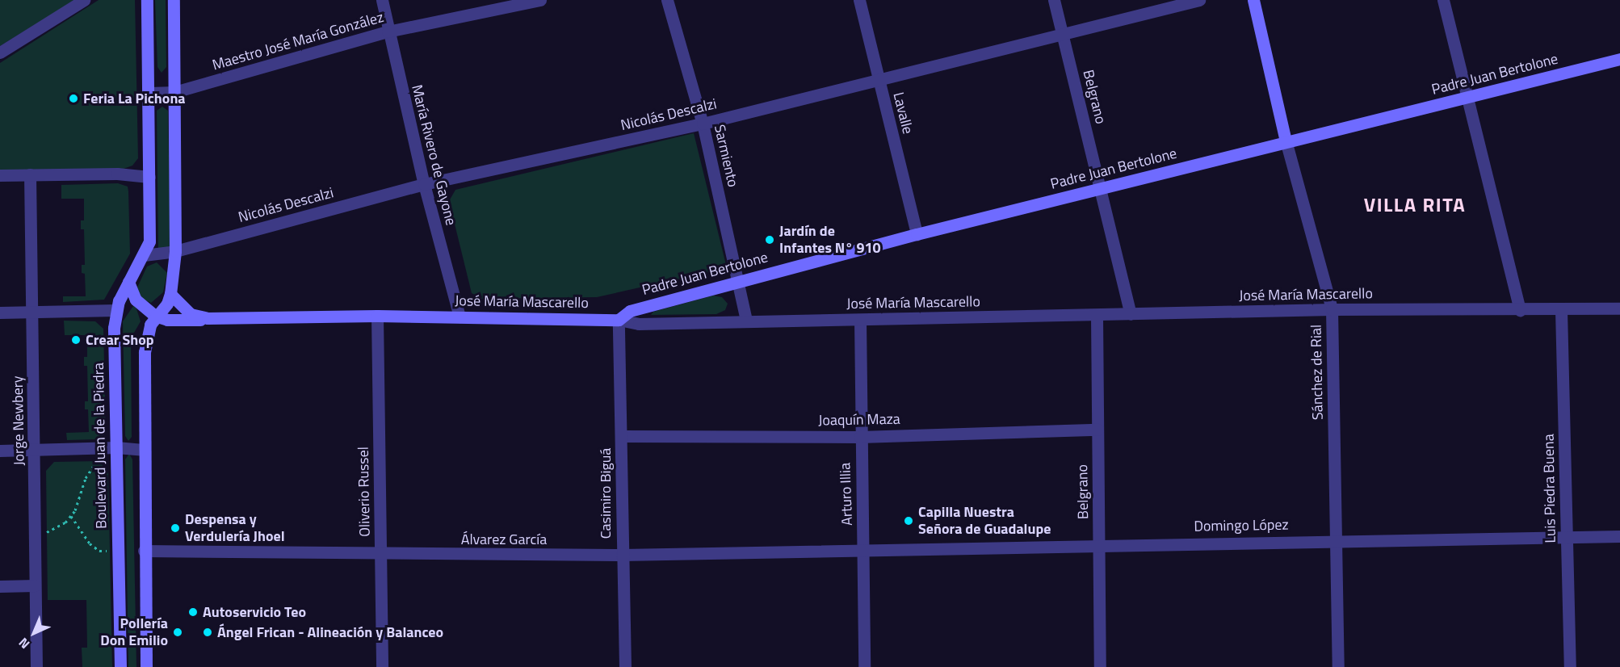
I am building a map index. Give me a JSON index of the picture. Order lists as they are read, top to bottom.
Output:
{
  "streets": {
    "street": [
      "Maestro José María González",
      "Padre Juan Bertolone",
      "Belgrano",
      "Lavalle",
      "Nicolás Descalzi",
      "María Rivero de Gayone",
      "Sarmiento",
      "José María Mascarello",
      "Sánchez de Rial",
      "Joaquín Maza",
      "Jorge Newbery",
      "Boulevard Juan de la Piedra",
      "Luis Piedra Buena",
      "Oliverio Russel",
      "Casimiro Biguá",
      "Arturo Illia",
      "Domingo López",
      "Álvarez García"
    ]
  },
  "crossings": [
    ["Maestro José María González", "María Rivero de Gayone"],
    ["Maestro José María González", "Boulevard Juan de la Piedra"],
    ["Padre Juan Bertolone", "Belgrano"],
    ["Padre Juan Bertolone", "Lavalle"],
    ["Padre Juan Bertolone", "Sarmiento"],
    ["Padre Juan Bertolone", "José María Mascarello"],
    ["Padre Juan Bertolone", "Sánchez de Rial"],
    ["Padre Juan Bertolone", "Casimiro Biguá"],
    ["Belgrano", "Nicolás Descalzi"],
    ["Belgrano", "José María Mascarello"],
    ["Belgrano", "Joaquín Maza"],
    ["Belgrano", "Domingo López"],
    ["Lavalle", "Nicolás Descalzi"],
    ["Nicolás Descalzi", "María Rivero de Gayone"],
    ["Nicolás Descalzi", "Sarmiento"],
    ["Nicolás Descalzi", "Boulevard Juan de la Piedra"],
    ["María Rivero de Gayone", "José María Mascarello"],
    ["Sarmiento", "José María Mascarello"],
    ["José María Mascarello", "Sánchez de Rial"],
    ["José María Mascarello", "Luis Piedra Buena"],
    ["José María Mascarello", "Oliverio Russel"],
    ["José María Mascarello", "Casimiro Biguá"],
    ["José María Mascarello", "Arturo Illia"],
    ["Sánchez de Rial", "Domingo López"],
    ["Joaquín Maza", "Casimiro Biguá"],
    ["Joaquín Maza", "Arturo Illia"],
    ["Luis Piedra Buena", "Domingo López"],
    ["Oliverio Russel", "Álvarez García"],
    ["Casimiro Biguá", "Álvarez García"],
    ["Arturo Illia", "Domingo López"],
    ["Arturo Illia", "Álvarez García"],
    ["Domingo López", "Álvarez García"]
  ],
  "districts": ["VILLA RITA"],
  "places": [
    "Feria La Pichona",
    "Jardín de Infantes N° 910",
    "Crear Shop",
    "Capilla Nuestra Señora de Guadalupe",
    "Despensa y Verdulería Jhoel",
    "Autoservicio Teo",
    "Pollería Don Emilio",
    "Ángel Frican - Alineación y Balanceo"
  ],
  "north": "bottom left"
}
